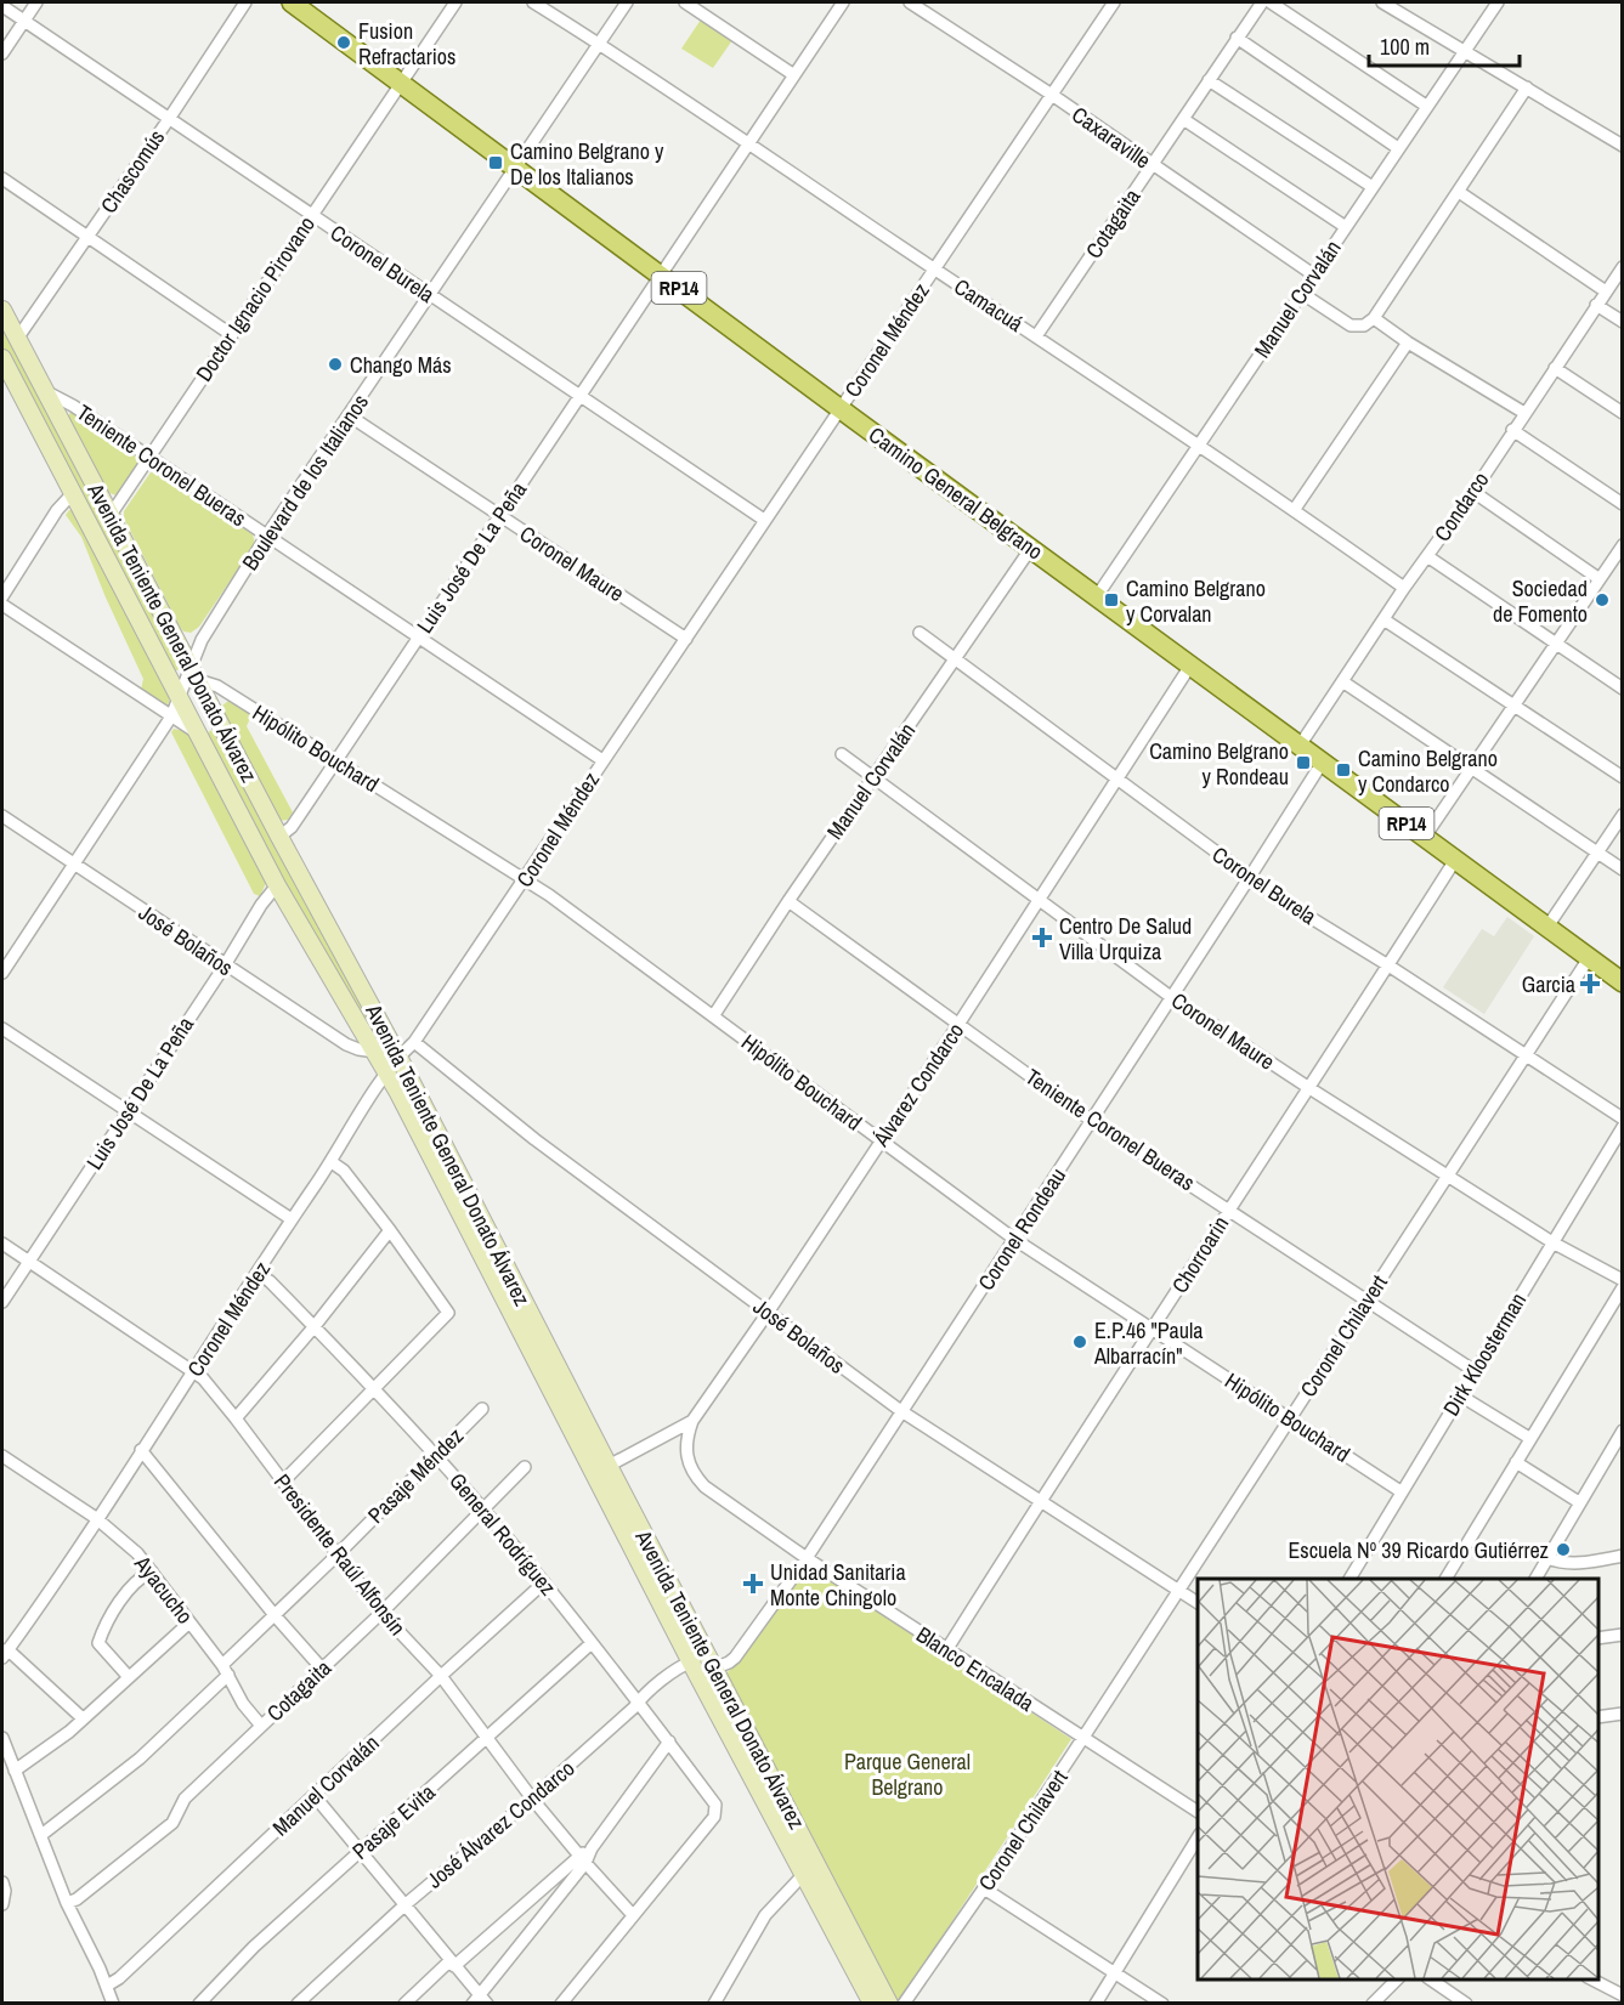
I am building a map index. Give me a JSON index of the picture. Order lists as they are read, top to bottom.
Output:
{
  "streets": {
    "main road": ["RP14", "Camino General Belgrano", "Avenida Teniente General Donato Álvarez"],
    "street": [
      "Caxaraville",
      "Chascomús",
      "Cotagaita",
      "Coronel Burela",
      "Doctor Ignacio Pirovano",
      "Manuel Corvalán",
      "Camacuá",
      "Coronel Méndez",
      "Teniente Coronel Bueras",
      "Boulevard de los Italianos",
      "Condarco",
      "Luis José De La Peña",
      "Coronel Maure",
      "Hipólito Bouchard",
      "José Bolaños",
      "Álvarez Condarco",
      "Coronel Rondeau",
      "Chorroarin",
      "Coronel Chilavert",
      "Dirk Kloosterman",
      "Pasaje Méndez",
      "General Rodríguez",
      "Presidente Raúl Alfonsín",
      "Ayacucho",
      "Blanco Encalada",
      "Pasaje Evita",
      "José Álvarez Condarco"
    ]
  },
  "crossings": [
    ["Caxaraville", "Cotagaita"],
    ["Caxaraville", "Manuel Corvalán"],
    ["Caxaraville", "Coronel Méndez"],
    ["Chascomús", "Coronel Burela"],
    ["Chascomús", "Avenida Teniente General Donato Álvarez"],
    ["Cotagaita", "Camacuá"],
    ["Cotagaita", "General Rodríguez"],
    ["Cotagaita", "Presidente Raúl Alfonsín"],
    ["Cotagaita", "Ayacucho"],
    ["Coronel Burela", "Doctor Ignacio Pirovano"],
    ["Coronel Burela", "Manuel Corvalán"],
    ["Coronel Burela", "Coronel Méndez"],
    ["Coronel Burela", "Boulevard de los Italianos"],
    ["Coronel Burela", "Luis José De La Peña"],
    ["Coronel Burela", "Álvarez Condarco"],
    ["Coronel Burela", "Coronel Rondeau"],
    ["Coronel Burela", "Chorroarin"],
    ["Coronel Burela", "Coronel Chilavert"],
    ["Doctor Ignacio Pirovano", "Teniente Coronel Bueras"],
    ["Doctor Ignacio Pirovano", "Camino General Belgrano"],
    ["Doctor Ignacio Pirovano", "Avenida Teniente General Donato Álvarez"],
    ["Manuel Corvalán", "Camacuá"],
    ["Manuel Corvalán", "Teniente Coronel Bueras"],
    ["Manuel Corvalán", "Camino General Belgrano"],
    ["Manuel Corvalán", "Coronel Maure"],
    ["Manuel Corvalán", "Hipólito Bouchard"],
    ["Manuel Corvalán", "General Rodríguez"],
    ["Manuel Corvalán", "Presidente Raúl Alfonsín"],
    ["Camacuá", "Coronel Méndez"],
    ["Camacuá", "Boulevard de los Italianos"],
    ["Camacuá", "Condarco"],
    ["Camacuá", "Luis José De La Peña"],
    ["Coronel Méndez", "Teniente Coronel Bueras"],
    ["Coronel Méndez", "Camino General Belgrano"],
    ["Coronel Méndez", "Coronel Maure"],
    ["Coronel Méndez", "Avenida Teniente General Donato Álvarez"],
    ["Coronel Méndez", "Hipólito Bouchard"],
    ["Coronel Méndez", "José Bolaños"],
    ["Coronel Méndez", "General Rodríguez"],
    ["Coronel Méndez", "Presidente Raúl Alfonsín"],
    ["Coronel Méndez", "Ayacucho"],
    ["Teniente Coronel Bueras", "Boulevard de los Italianos"],
    ["Teniente Coronel Bueras", "Luis José De La Peña"],
    ["Teniente Coronel Bueras", "Avenida Teniente General Donato Álvarez"],
    ["Teniente Coronel Bueras", "Álvarez Condarco"],
    ["Teniente Coronel Bueras", "Coronel Rondeau"],
    ["Teniente Coronel Bueras", "Chorroarin"],
    ["Teniente Coronel Bueras", "Coronel Chilavert"],
    ["Teniente Coronel Bueras", "Dirk Kloosterman"],
    ["Boulevard de los Italianos", "Camino General Belgrano"],
    ["Boulevard de los Italianos", "Coronel Maure"],
    ["Boulevard de los Italianos", "Avenida Teniente General Donato Álvarez"],
    ["Boulevard de los Italianos", "Hipólito Bouchard"],
    ["Boulevard de los Italianos", "José Bolaños"],
    ["Camino General Belgrano", "Condarco"],
    ["Camino General Belgrano", "Luis José De La Peña"],
    ["Camino General Belgrano", "Álvarez Condarco"],
    ["Camino General Belgrano", "Coronel Rondeau"],
    ["Camino General Belgrano", "Chorroarin"],
    ["Camino General Belgrano", "Coronel Chilavert"],
    ["Luis José De La Peña", "Coronel Maure"],
    ["Luis José De La Peña", "Avenida Teniente General Donato Álvarez"],
    ["Luis José De La Peña", "Hipólito Bouchard"],
    ["Luis José De La Peña", "José Bolaños"],
    ["Luis José De La Peña", "Presidente Raúl Alfonsín"],
    ["Coronel Maure", "Álvarez Condarco"],
    ["Coronel Maure", "Coronel Rondeau"],
    ["Coronel Maure", "Chorroarin"],
    ["Coronel Maure", "Coronel Chilavert"],
    ["Coronel Maure", "Dirk Kloosterman"],
    ["Avenida Teniente General Donato Álvarez", "Hipólito Bouchard"],
    ["Avenida Teniente General Donato Álvarez", "José Bolaños"],
    ["Avenida Teniente General Donato Álvarez", "Álvarez Condarco"],
    ["Avenida Teniente General Donato Álvarez", "Coronel Rondeau"],
    ["Avenida Teniente General Donato Álvarez", "José Álvarez Condarco"],
    ["Hipólito Bouchard", "Álvarez Condarco"],
    ["Hipólito Bouchard", "Coronel Rondeau"],
    ["Hipólito Bouchard", "Chorroarin"],
    ["Hipólito Bouchard", "Coronel Chilavert"],
    ["Hipólito Bouchard", "Dirk Kloosterman"],
    ["José Bolaños", "Álvarez Condarco"],
    ["José Bolaños", "Coronel Rondeau"],
    ["José Bolaños", "Chorroarin"],
    ["José Bolaños", "Coronel Chilavert"],
    ["Álvarez Condarco", "Blanco Encalada"],
    ["Coronel Rondeau", "Blanco Encalada"],
    ["Coronel Rondeau", "José Álvarez Condarco"],
    ["Chorroarin", "Blanco Encalada"],
    ["Coronel Chilavert", "Blanco Encalada"],
    ["Pasaje Méndez", "General Rodríguez"],
    ["Pasaje Méndez", "Presidente Raúl Alfonsín"],
    ["Pasaje Méndez", "Ayacucho"],
    ["General Rodríguez", "Presidente Raúl Alfonsín"],
    ["General Rodríguez", "Pasaje Evita"],
    ["General Rodríguez", "José Álvarez Condarco"],
    ["Presidente Raúl Alfonsín", "Pasaje Evita"],
    ["Presidente Raúl Alfonsín", "José Álvarez Condarco"]
  ],
  "parks": ["Parque General Belgrano"],
  "places": {
    "other": [
      "Fusion Refractarios",
      "Chango Más",
      "Sociedad de Fomento",
      "E.P.46 \"Paula Albarracín\"",
      "Escuela Nº 39 Ricardo Gutiérrez"
    ],
    "transit": [
      "Camino Belgrano y De los Italianos",
      "Camino Belgrano y Corvalan",
      "Camino Belgrano y Rondeau",
      "Camino Belgrano y Condarco"
    ],
    "health": ["Centro De Salud Villa Urquiza", "Garcia", "Unidad Sanitaria Monte Chingolo"]
  },
  "scale_bar": "100 m"
}
